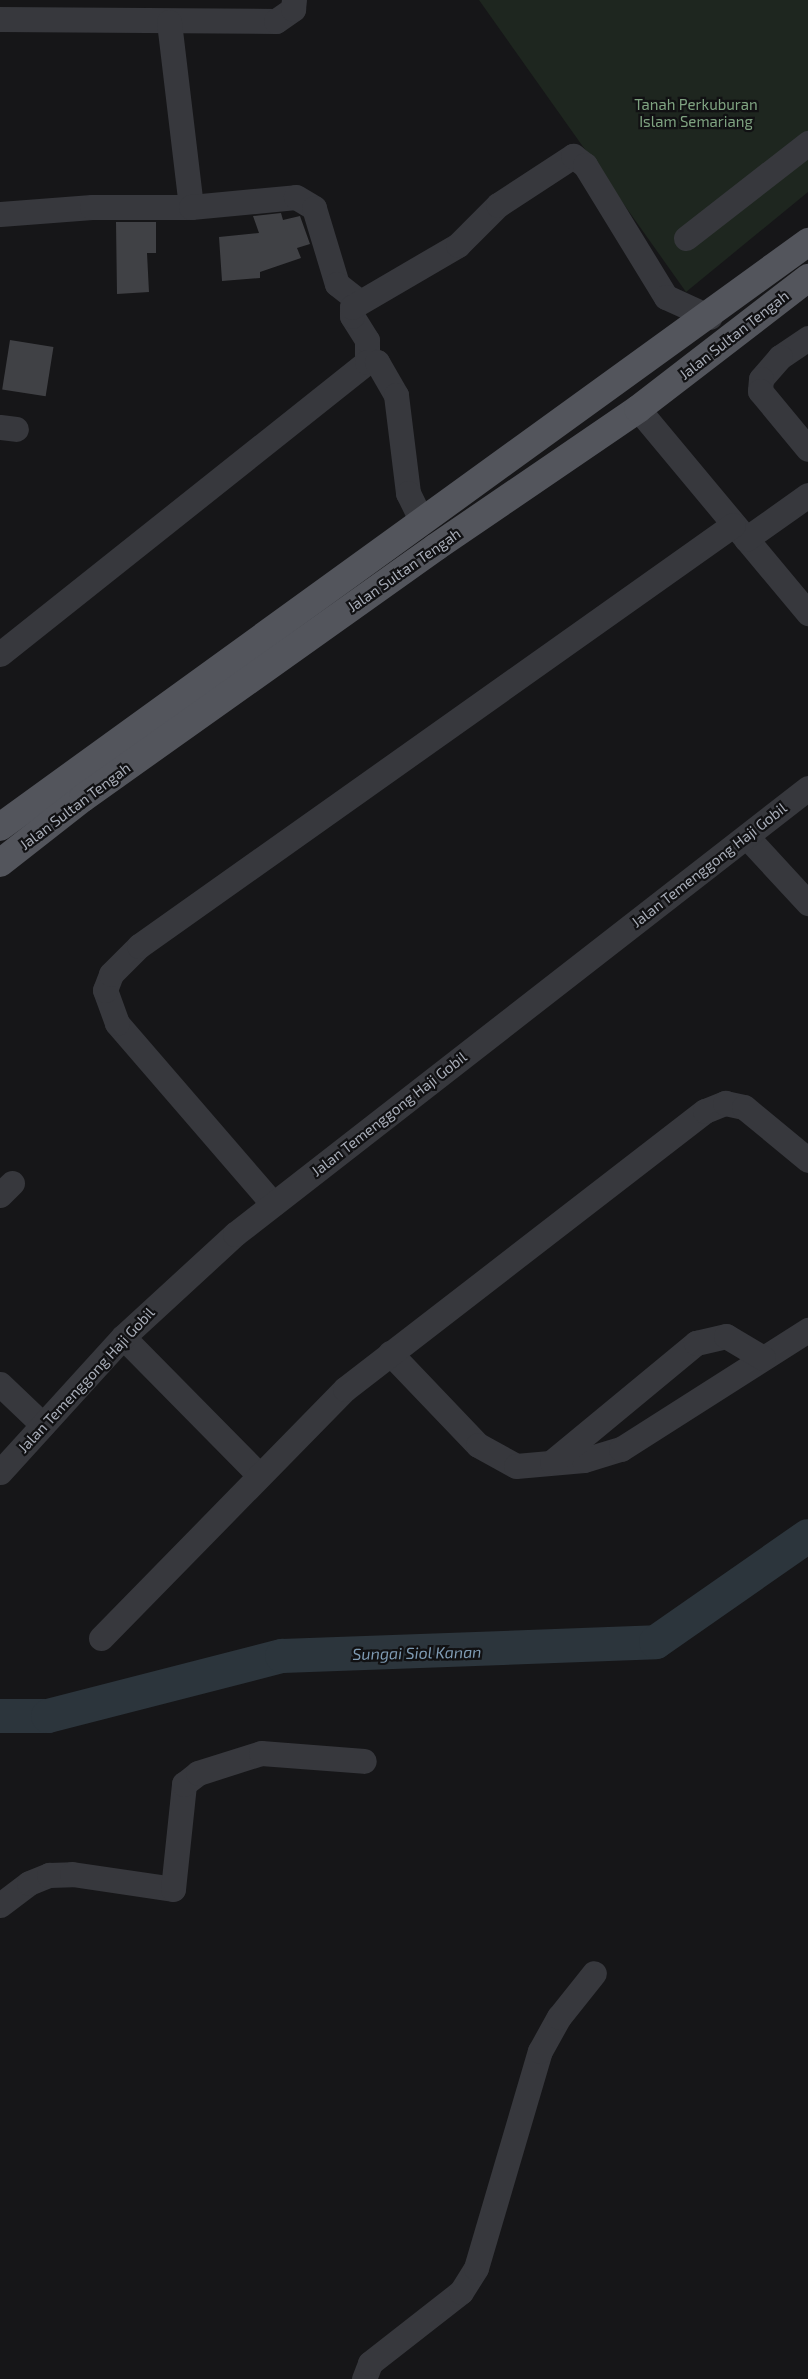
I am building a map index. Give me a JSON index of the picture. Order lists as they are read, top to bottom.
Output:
{
  "streets": {
    "main road": ["Jalan Sultan Tengah"],
    "street": ["Jalan Temenggong Haji Gobil"]
  },
  "water": ["Sungai Siol Kanan"],
  "parks": ["Tanah Perkuburan Islam Semariang"]
}
